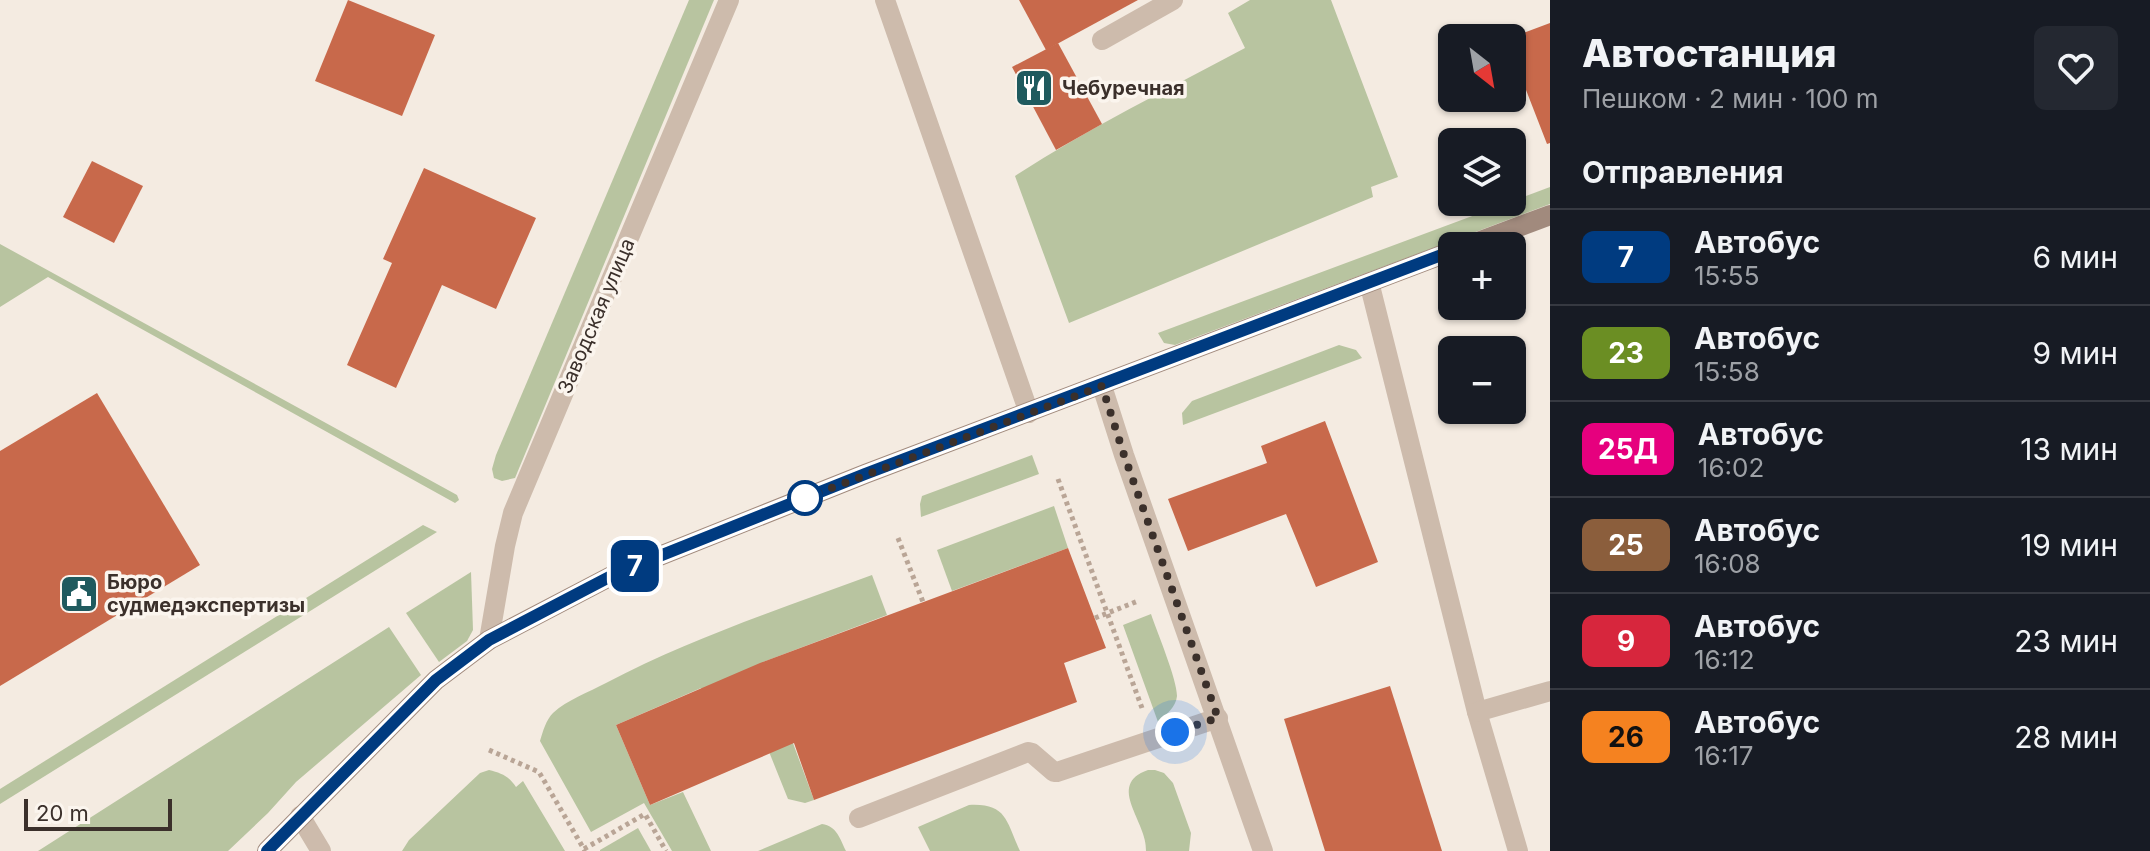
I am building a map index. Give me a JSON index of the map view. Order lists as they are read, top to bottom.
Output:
{
  "streets": {
    "street": ["Заводская улица"]
  },
  "places": {
    "restaurant": ["Чебуречная"],
    "public building": ["Бюро судмедэкспертизы"]
  },
  "lines": ["bus line 7"],
  "scale_bar": "20 m",
  "north": "bottom right",
  "page": {
    "on_map": "7",
    "heading": [
      ["Автостанция", "Пешком · 2 мин · 100 m"],
      "Отправления"
    ],
    "map_buttons": ["+", "−"],
    "list": [
      {
        "mark": "7",
        "name": "Автобус",
        "note": "15:55",
        "value": "6 мин"
      },
      {
        "mark": "23",
        "name": "Автобус",
        "note": "15:58",
        "value": "9 мин"
      },
      {
        "mark": "25Д",
        "name": "Автобус",
        "note": "16:02",
        "value": "13 мин"
      },
      {
        "mark": "25",
        "name": "Автобус",
        "note": "16:08",
        "value": "19 мин"
      },
      {
        "mark": "9",
        "name": "Автобус",
        "note": "16:12",
        "value": "23 мин"
      },
      {
        "mark": "26",
        "name": "Автобус",
        "note": "16:17",
        "value": "28 мин"
      }
    ],
    "scale": "20 m"
  }
}
